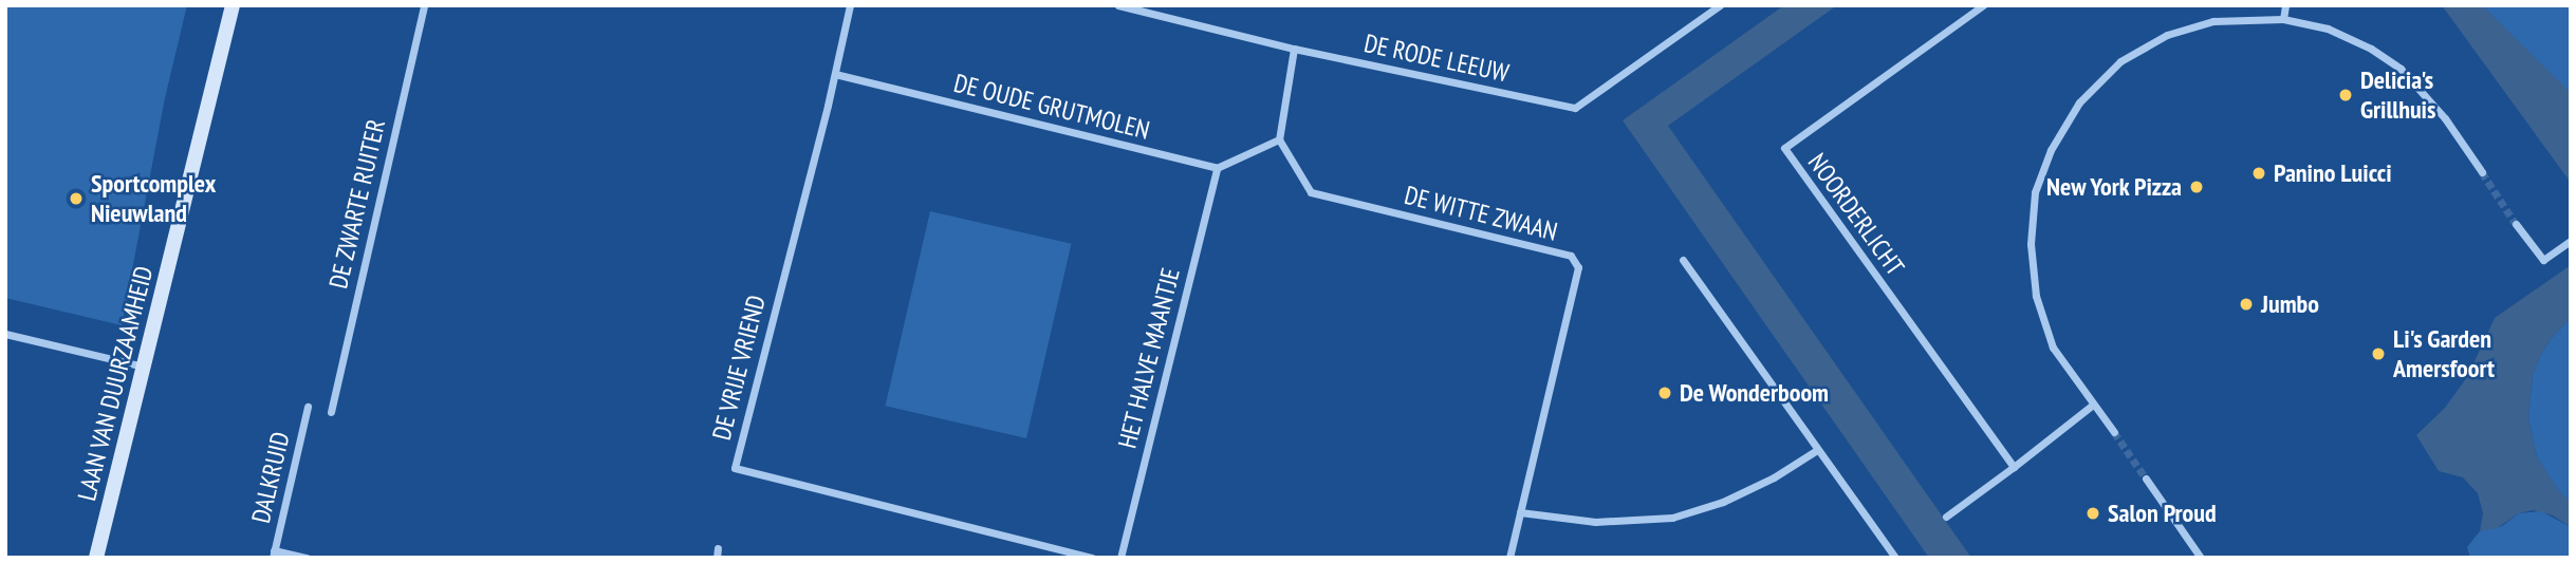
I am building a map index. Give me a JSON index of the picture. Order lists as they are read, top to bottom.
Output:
{
  "streets": {
    "street": [
      "DE RODE LEEUW",
      "DE OUDE GRUTMOLEN",
      "DE ZWARTE RUITER",
      "DE WITTE ZWAAN",
      "NOORDERLICHT",
      "HET HALVE MAANTJE",
      "DE VRIJE VRIEND",
      "LAAN VAN DUURZAAMHEID",
      "DALKRUID"
    ]
  },
  "crossings": [
    ["DE OUDE GRUTMOLEN", "HET HALVE MAANTJE"],
    ["DE OUDE GRUTMOLEN", "DE VRIJE VRIEND"]
  ],
  "places": [
    "Delicia's Grillhuis",
    "Panino Luicci",
    "New York Pizza",
    "Sportcomplex Nieuwland",
    "Jumbo",
    "Li's Garden Amersfoort",
    "De Wonderboom",
    "Salon Proud"
  ]
}
